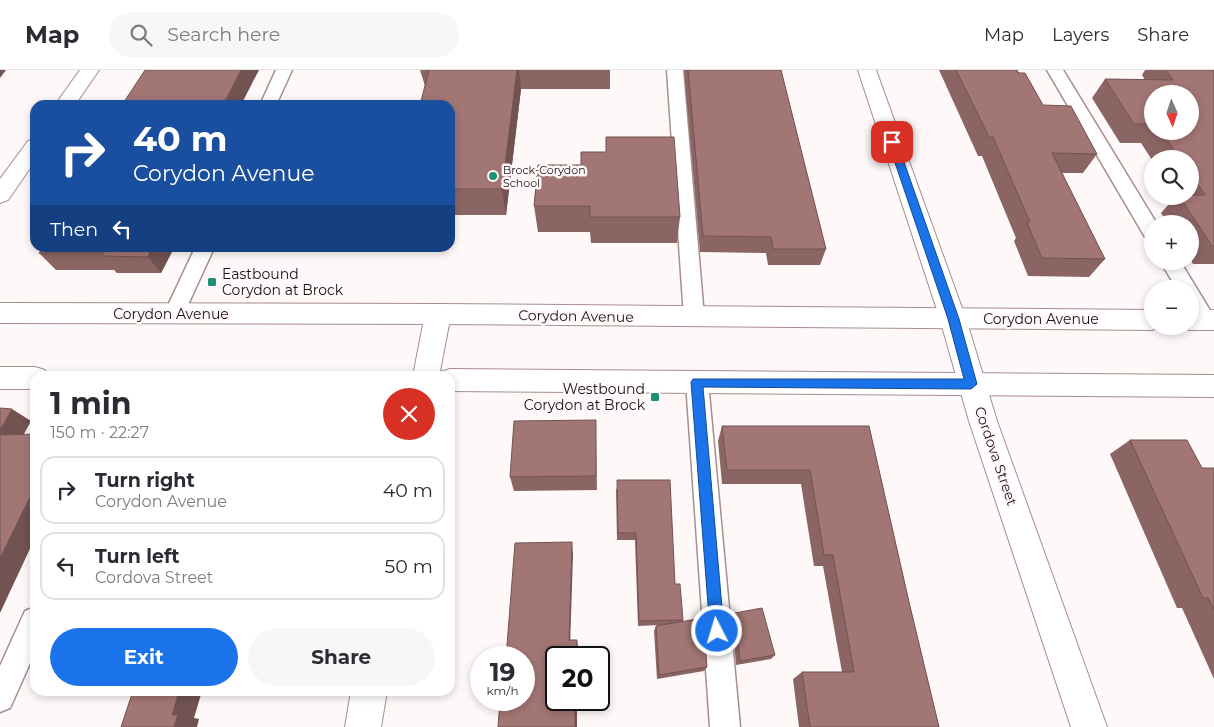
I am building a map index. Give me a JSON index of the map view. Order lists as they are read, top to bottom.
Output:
{
  "streets": {
    "main road": ["Corydon Avenue", "Cordova Street"]
  },
  "crossings": [
    ["Corydon Avenue", "Cordova Street"]
  ],
  "places": {
    "other": ["Brock-Corydon School"],
    "transit": ["Eastbound Corydon at Brock", "Westbound Corydon at Brock"]
  },
  "north": "bottom",
  "page": {
    "header": "Map",
    "search": "Search here",
    "nav": ["Map", "Layers", "Share"],
    "map_buttons": ["+", "−"],
    "turn": ["40 m", "Corydon Avenue"],
    "then": "Then",
    "heading": ["1 min", "150 m · 22:27"],
    "list": [
      {
        "name": "Turn right",
        "note": "Corydon Avenue",
        "value": "40 m"
      },
      {
        "name": "Turn left",
        "note": "Cordova Street",
        "value": "50 m"
      }
    ],
    "buttons": ["Exit", "Share"],
    "speed": "19 km/h",
    "limit": "20"
  }
}
